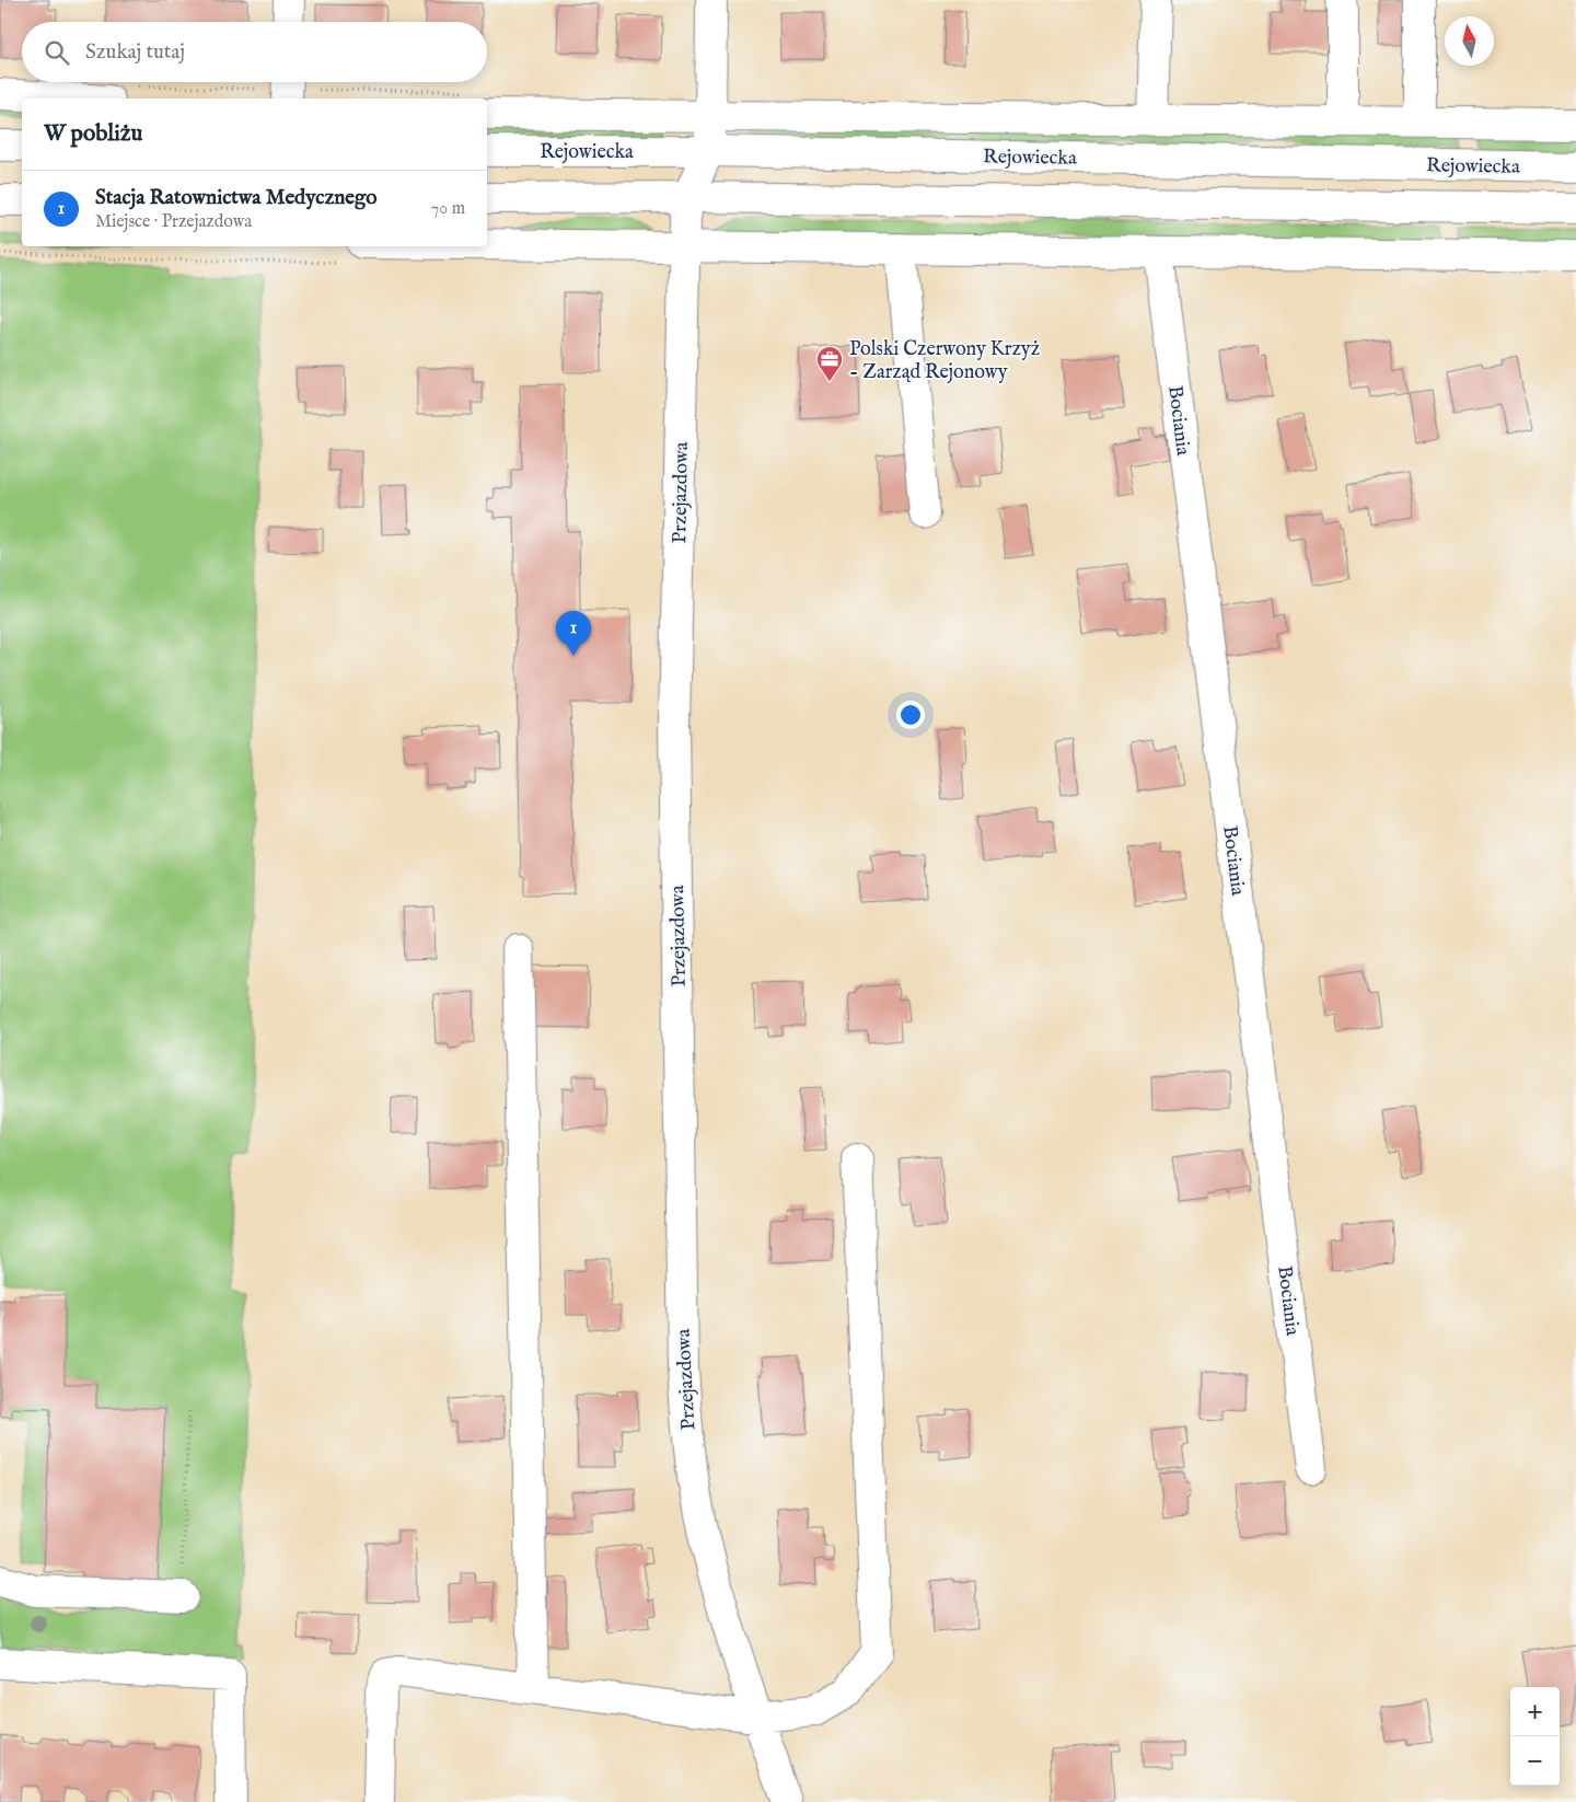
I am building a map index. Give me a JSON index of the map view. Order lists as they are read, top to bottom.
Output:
{
  "streets": {
    "main road": ["Rejowiecka", "Bociania", "Przejazdowa"]
  },
  "crossings": [
    ["Rejowiecka", "Przejazdowa"]
  ],
  "places": {
    "office": ["Polski Czerwony Krzyż - Zarząd Rejonowy"]
  },
  "north": "top",
  "page": {
    "search": "Szukaj tutaj",
    "heading": "W pobliżu",
    "list": [
      {
        "mark": "1",
        "name": "Stacja Ratownictwa Medycznego",
        "note": "Miejsce · Przejazdowa",
        "value": "70 m"
      }
    ],
    "pins": "1",
    "map_buttons": ["+", "−"]
  }
}
